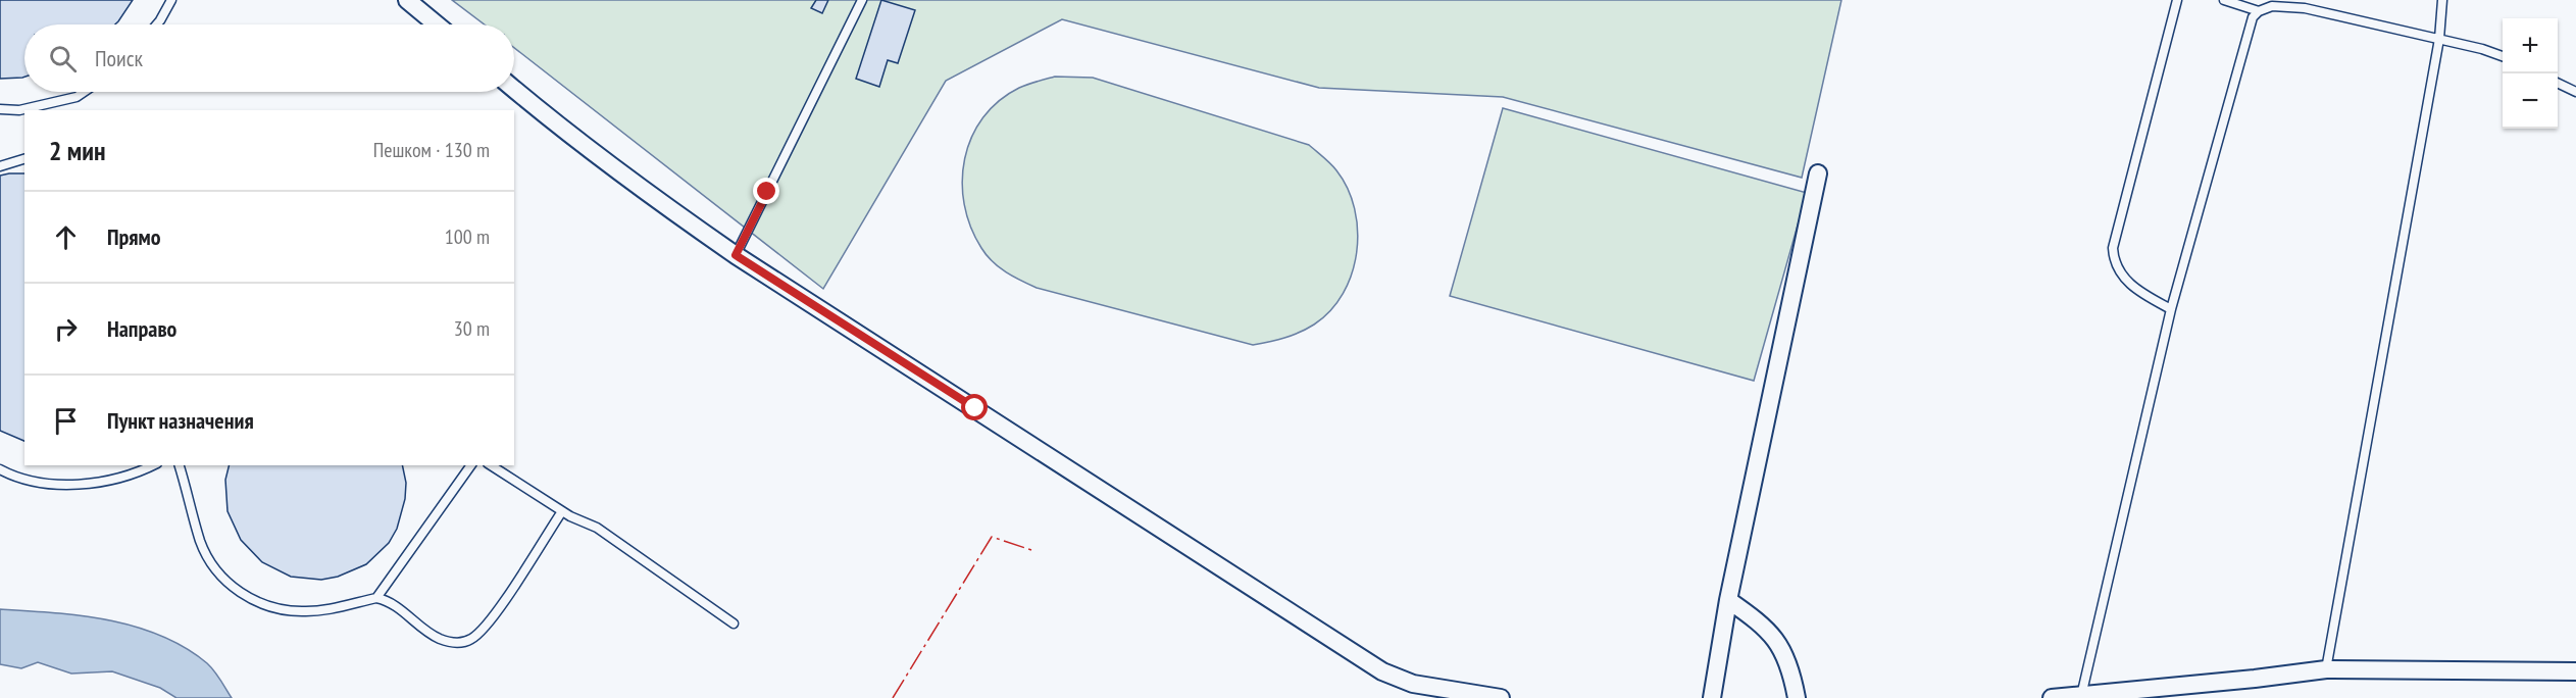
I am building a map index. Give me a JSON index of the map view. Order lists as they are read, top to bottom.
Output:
{
  "page": {
    "map_buttons": ["+", "−"],
    "search": "Поиск",
    "heading": ["2 мин", "Пешком · 130 m"],
    "list": [
      ["Прямо", "100 m"],
      ["Направо", "30 m"],
      "Пункт назначения"
    ]
  }
}
